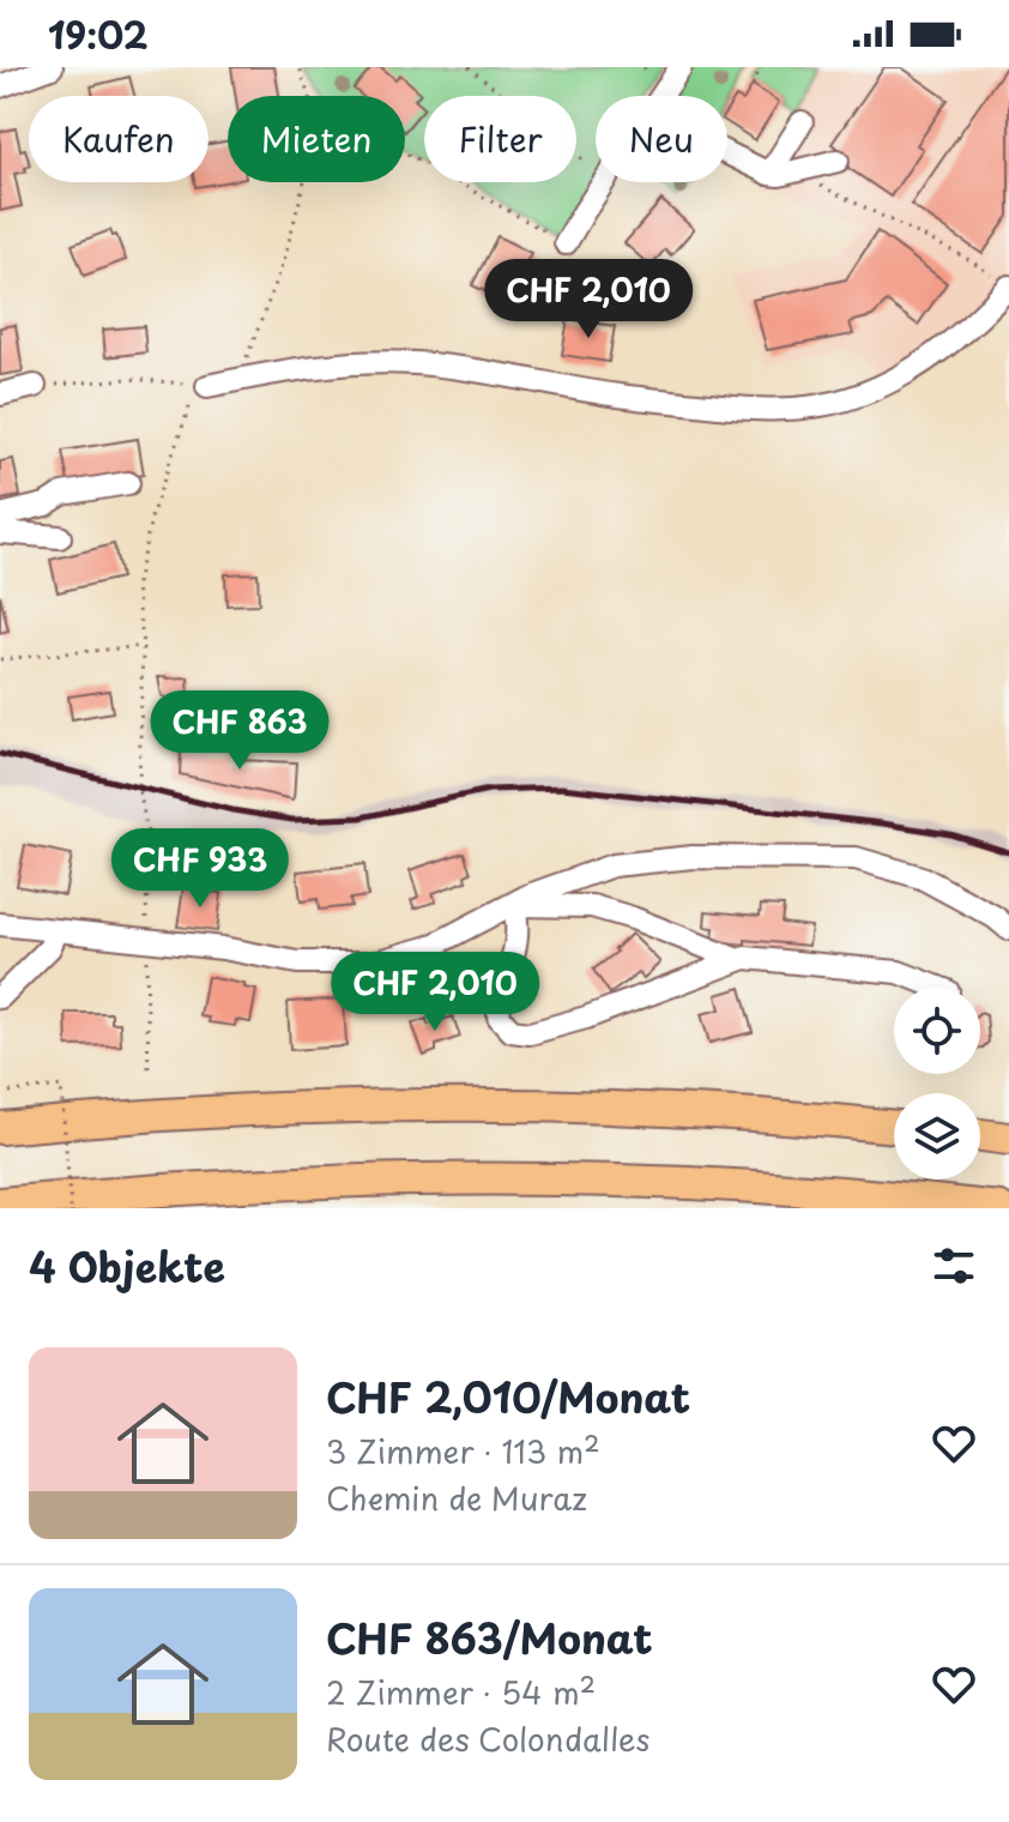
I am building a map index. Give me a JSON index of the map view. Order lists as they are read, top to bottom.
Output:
{
  "page": {
    "status": "19:02",
    "chip": [
      "Kaufen",
      "Mieten",
      "Filter",
      "Neu"
    ],
    "price": [
      "CHF 2,010",
      "CHF 863",
      "CHF 933",
      "CHF 2,010"
    ],
    "heading": "4 Objekte",
    "list": [
      {
        "name": "CHF 2,010/Monat",
        "note": "3 Zimmer · 113 m² · Chemin de Muraz"
      },
      {
        "name": "CHF 863/Monat",
        "note": "2 Zimmer · 54 m² · Route des Colondalles"
      }
    ]
  }
}
